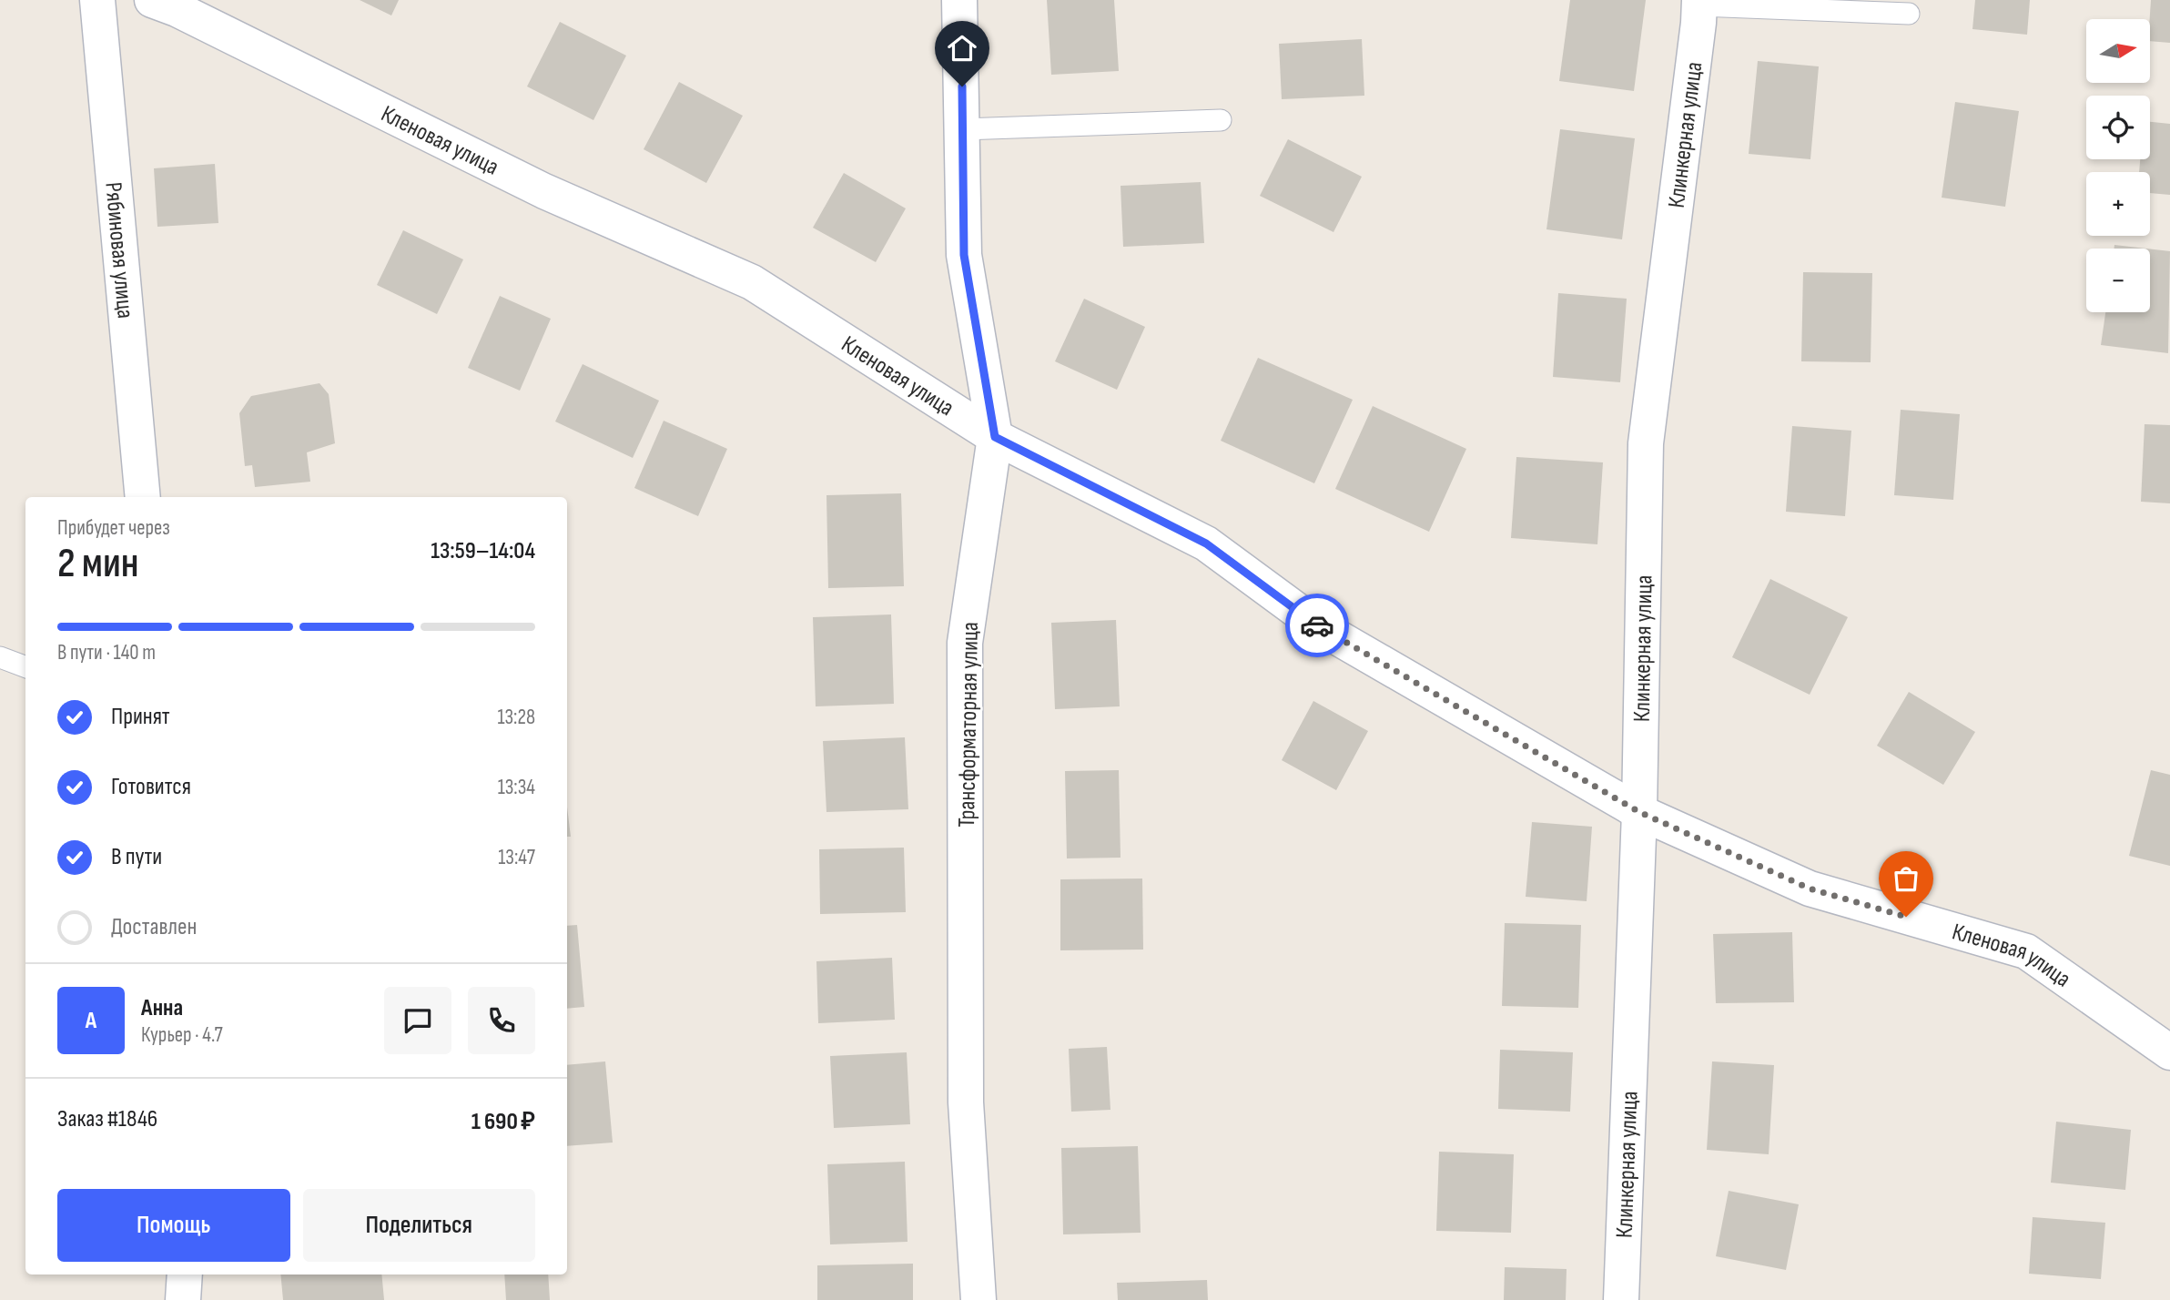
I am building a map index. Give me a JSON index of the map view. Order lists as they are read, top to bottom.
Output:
{
  "streets": {
    "street": [
      "Клинкерная улица",
      "Кленовая улица",
      "Рябиновая улица",
      "Трансформаторная улица"
    ]
  },
  "crossings": [
    ["Клинкерная улица", "Кленовая улица"],
    ["Кленовая улица", "Трансформаторная улица"]
  ],
  "north": "right",
  "page": {
    "map_buttons": ["+", "−"],
    "heading": ["2 мин", "Прибудет через", "13:59–14:04"],
    "panel": [
      "Анна",
      "Курьер · 4.7",
      "Заказ #1846",
      "1 690 ₽"
    ],
    "bar": "В пути · 140 m",
    "list": [
      ["Принят", "13:28"],
      ["Готовится", "13:34"],
      ["В пути", "13:47"],
      "Доставлен"
    ],
    "round": "А",
    "buttons": ["Помощь", "Поделиться"]
  }
}
